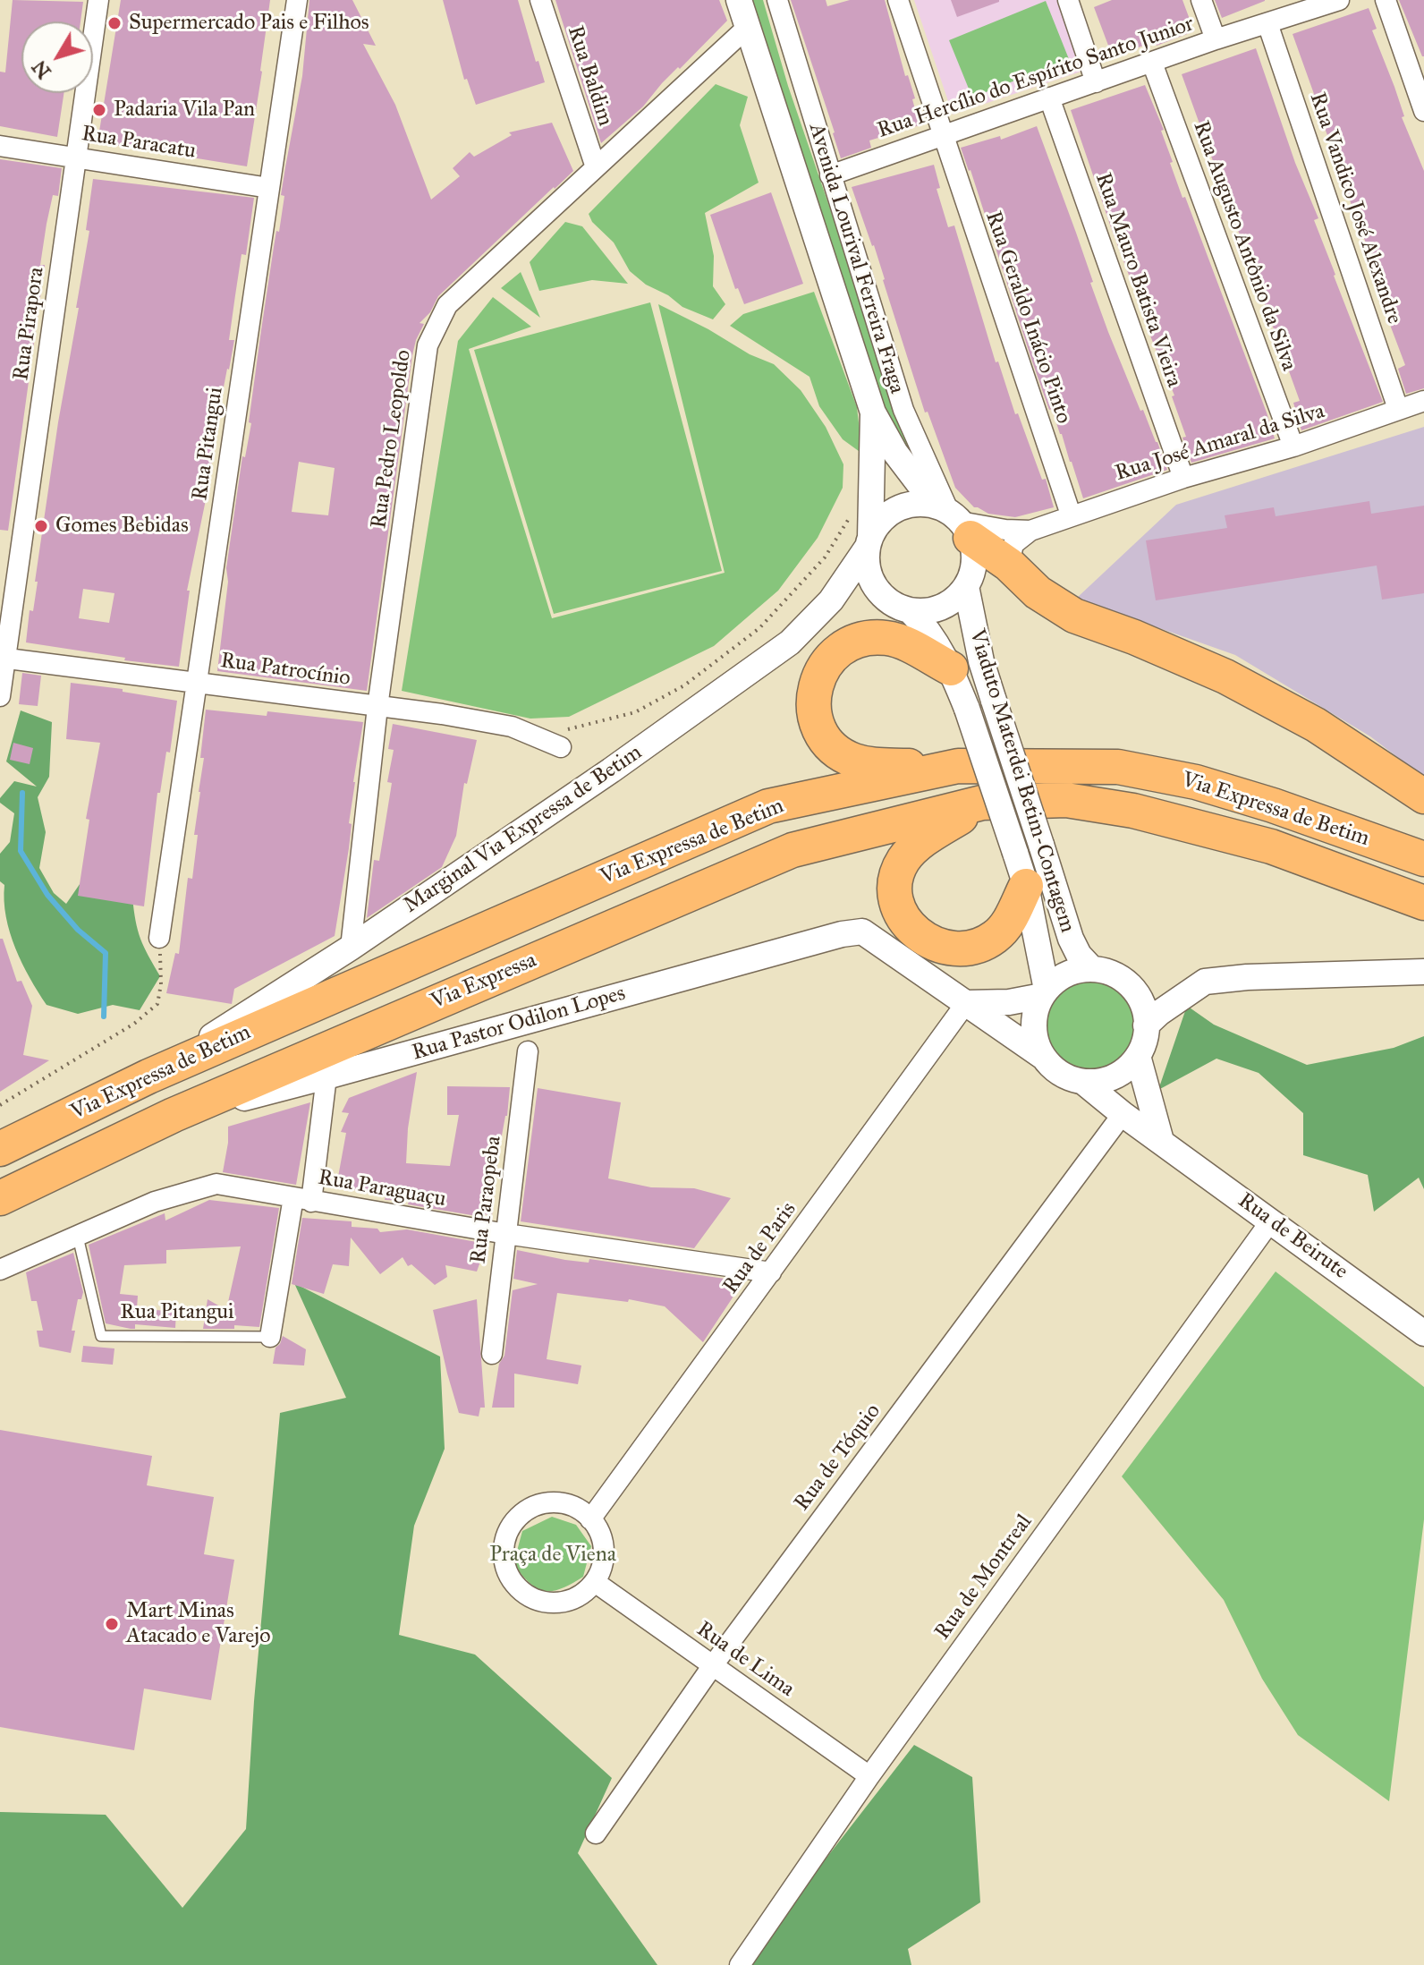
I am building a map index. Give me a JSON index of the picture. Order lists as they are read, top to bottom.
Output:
{
  "streets": {
    "highway": ["Via Expressa de Betim", "Via Expressa"],
    "street": [
      "Rua Baldim",
      "Rua Hercílio do Espírito Santo Junior",
      "Rua Paracatu",
      "Rua Vandico José Alexandre",
      "Rua Augusto Antônio da Silva",
      "Avenida Lourival Ferreira Fraga",
      "Rua Mauro Batista Vieira",
      "Rua Geraldo Inácio Pinto",
      "Rua Pirapora",
      "Rua Pedro Leopoldo",
      "Rua José Amaral da Silva",
      "Rua Pitangui",
      "Rua Patrocínio",
      "Viaduto Materdei Betim-Contagem",
      "Marginal Via Expressa de Betim",
      "Rua Pastor Odilon Lopes",
      "Rua Paraguaçu",
      "Rua Paraopeba",
      "Rua de Beirute",
      "Rua de Paris",
      "Rua de Tóquio",
      "Rua de Montreal",
      "Rua de Lima"
    ]
  },
  "crossings": [
    ["Rua Baldim", "Rua Pedro Leopoldo"],
    ["Rua Hercílio do Espírito Santo Junior", "Rua Vandico José Alexandre"],
    ["Rua Hercílio do Espírito Santo Junior", "Rua Augusto Antônio da Silva"],
    ["Rua Hercílio do Espírito Santo Junior", "Avenida Lourival Ferreira Fraga"],
    ["Rua Hercílio do Espírito Santo Junior", "Rua Mauro Batista Vieira"],
    ["Rua Hercílio do Espírito Santo Junior", "Rua Geraldo Inácio Pinto"],
    ["Rua Paracatu", "Rua Pirapora"],
    ["Rua Paracatu", "Rua Pitangui"],
    ["Rua Vandico José Alexandre", "Rua José Amaral da Silva"],
    ["Rua Augusto Antônio da Silva", "Rua José Amaral da Silva"],
    ["Avenida Lourival Ferreira Fraga", "Rua Pedro Leopoldo"],
    ["Avenida Lourival Ferreira Fraga", "Rua José Amaral da Silva"],
    ["Avenida Lourival Ferreira Fraga", "Viaduto Materdei Betim-Contagem"],
    ["Avenida Lourival Ferreira Fraga", "Marginal Via Expressa de Betim"],
    ["Rua Mauro Batista Vieira", "Rua José Amaral da Silva"],
    ["Rua Geraldo Inácio Pinto", "Rua José Amaral da Silva"],
    ["Rua Pirapora", "Rua Patrocínio"],
    ["Rua Pedro Leopoldo", "Rua Patrocínio"],
    ["Rua Pedro Leopoldo", "Marginal Via Expressa de Betim"],
    ["Rua José Amaral da Silva", "Viaduto Materdei Betim-Contagem"],
    ["Rua José Amaral da Silva", "Marginal Via Expressa de Betim"],
    ["Rua Pitangui", "Rua Patrocínio"],
    ["Rua Pitangui", "Rua Paraguaçu"],
    ["Viaduto Materdei Betim-Contagem", "Marginal Via Expressa de Betim"],
    ["Viaduto Materdei Betim-Contagem", "Rua de Beirute"],
    ["Via Expressa de Betim", "Marginal Via Expressa de Betim"],
    ["Via Expressa de Betim", "Via Expressa"],
    ["Via Expressa", "Rua Pastor Odilon Lopes"],
    ["Rua Pastor Odilon Lopes", "Rua de Paris"],
    ["Rua Paraguaçu", "Rua Paraopeba"],
    ["Rua Paraguaçu", "Rua de Paris"],
    ["Rua de Beirute", "Rua de Tóquio"],
    ["Rua de Beirute", "Rua de Montreal"],
    ["Rua de Paris", "Rua de Lima"],
    ["Rua de Tóquio", "Rua de Lima"],
    ["Rua de Montreal", "Rua de Lima"]
  ],
  "parks": ["Praça de Viena"],
  "places": [
    "Supermercado Pais e Filhos",
    "Padaria Vila Pan",
    "Gomes Bebidas",
    "Mart Minas Atacado e Varejo"
  ],
  "north": "bottom left"
}
